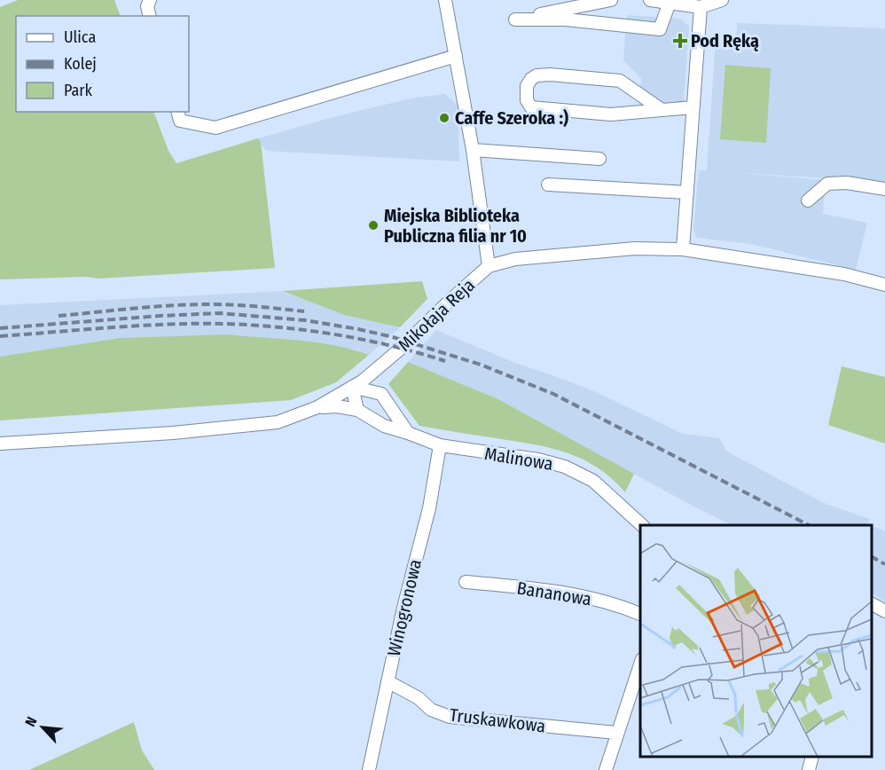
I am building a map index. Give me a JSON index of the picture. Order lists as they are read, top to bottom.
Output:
{
  "streets": {
    "street": [
      "Mikołaja Reja",
      "Malinowa",
      "Bananowa",
      "Winogronowa",
      "Truskawkowa"
    ]
  },
  "crossings": [
    ["Malinowa", "Winogronowa"],
    ["Winogronowa", "Truskawkowa"]
  ],
  "places": {
    "health": ["Pod Ręką"],
    "other": ["Caffe Szeroka :)", "Miejska Biblioteka Publiczna filia nr 10"]
  },
  "legend": ["Ulica", "Kolej", "Park"],
  "north": "top left"
}
